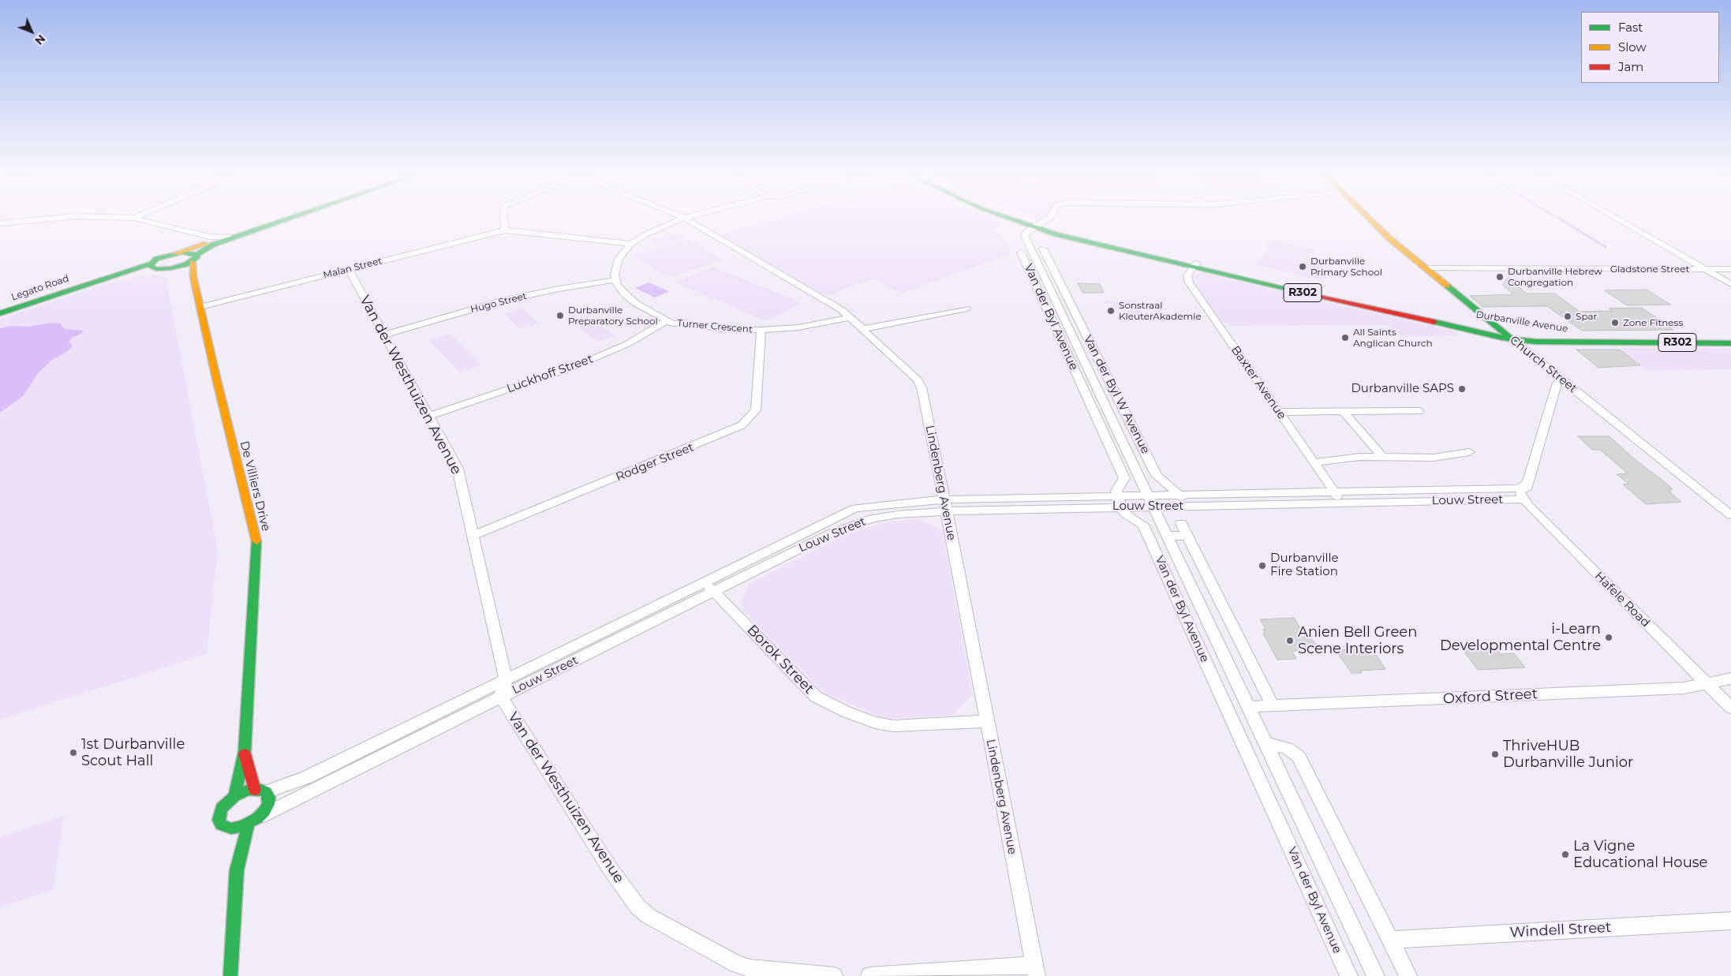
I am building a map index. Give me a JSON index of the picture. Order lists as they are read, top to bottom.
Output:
{
  "streets": {
    "main road": [
      "Legato Road",
      "R302",
      "Durbanville Avenue",
      "Church Street",
      "De Villiers Drive"
    ],
    "street": [
      "Malan Street",
      "Gladstone Street",
      "Hugo Street",
      "Van der Byl Avenue",
      "Turner Crescent",
      "Luckhoff Street",
      "Baxter Avenue",
      "Van der Westhuizen Avenue",
      "Van der Byl W Avenue",
      "Rodger Street",
      "Lindenberg Avenue",
      "Louw Street",
      "Hafele Road",
      "Borok Street",
      "Oxford Street",
      "Windell Street"
    ]
  },
  "crossings": [
    ["Malan Street", "Van der Westhuizen Avenue"],
    ["Malan Street", "De Villiers Drive"],
    ["Gladstone Street", "Church Street"],
    ["Legato Road", "De Villiers Drive"],
    ["R302", "Durbanville Avenue"],
    ["Hugo Street", "Turner Crescent"],
    ["Hugo Street", "Van der Westhuizen Avenue"],
    ["Van der Byl Avenue", "Durbanville Avenue"],
    ["Van der Byl Avenue", "Louw Street"],
    ["Van der Byl Avenue", "Oxford Street"],
    ["Durbanville Avenue", "Church Street"],
    ["Durbanville Avenue", "Baxter Avenue"],
    ["Turner Crescent", "Luckhoff Street"],
    ["Turner Crescent", "Rodger Street"],
    ["Turner Crescent", "Lindenberg Avenue"],
    ["Luckhoff Street", "Van der Westhuizen Avenue"],
    ["Baxter Avenue", "Louw Street"],
    ["Van der Westhuizen Avenue", "Rodger Street"],
    ["Van der Westhuizen Avenue", "Louw Street"],
    ["Van der Byl W Avenue", "Louw Street"],
    ["Lindenberg Avenue", "Louw Street"],
    ["Lindenberg Avenue", "Borok Street"],
    ["De Villiers Drive", "Louw Street"],
    ["Louw Street", "Hafele Road"],
    ["Louw Street", "Borok Street"],
    ["Hafele Road", "Oxford Street"]
  ],
  "places": [
    "Durbanville Primary School",
    "Durbanville Hebrew Congregation",
    "Sonstraal KleuterAkademie",
    "Durbanville Preparatory School",
    "Spar",
    "Zone Fitness",
    "All Saints Anglican Church",
    "Durbanville SAPS",
    "Durbanville Fire Station",
    "i-Learn Developmental Centre",
    "Anien Bell Green Scene Interiors",
    "1st Durbanville Scout Hall",
    "ThriveHUB Durbanville Junior",
    "La Vigne Educational House"
  ],
  "legend": ["Fast", "Slow", "Jam"],
  "north": "bottom right"
}
